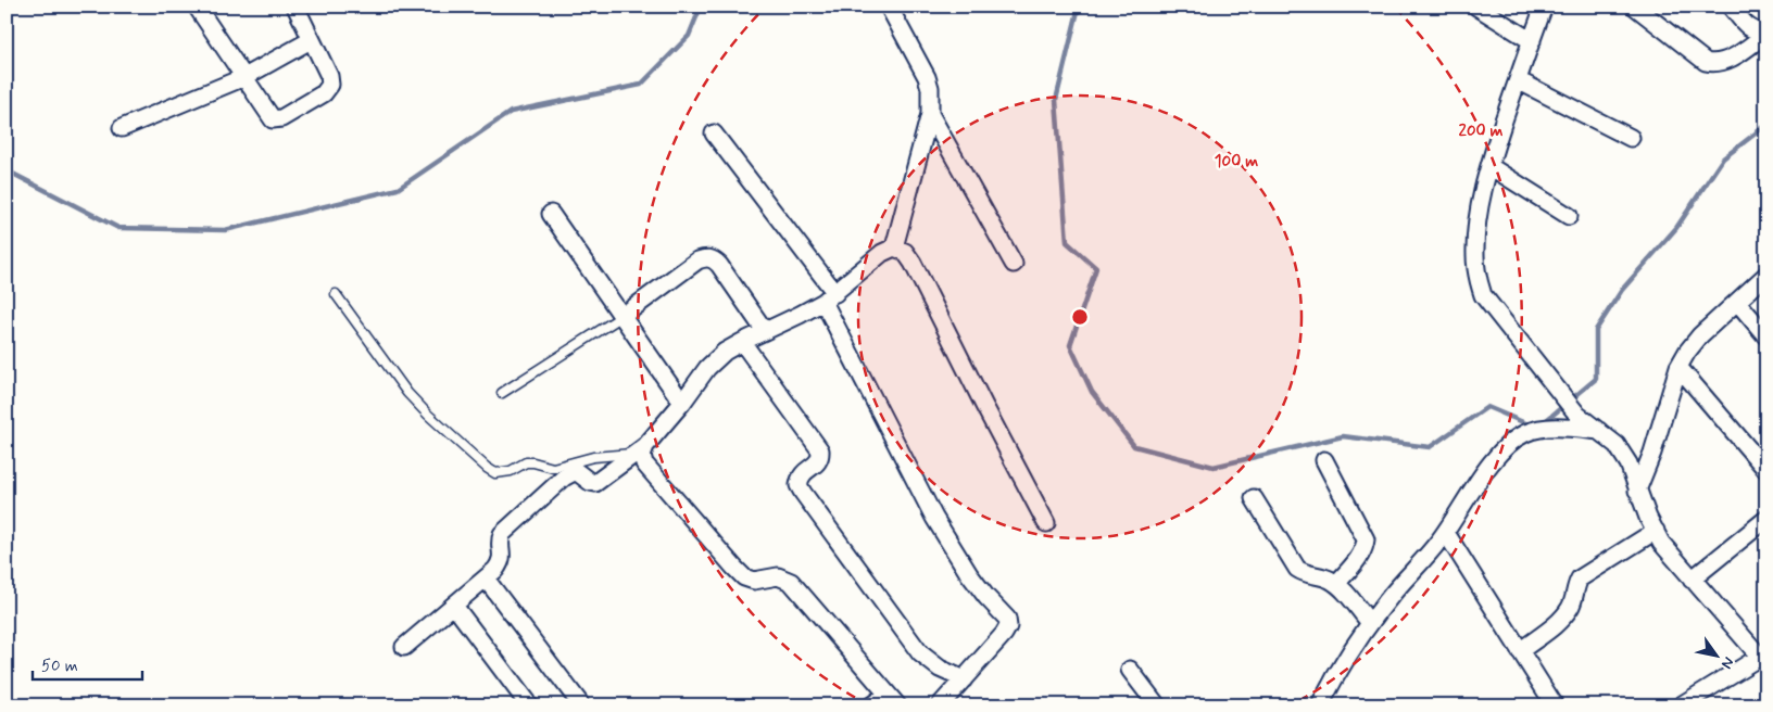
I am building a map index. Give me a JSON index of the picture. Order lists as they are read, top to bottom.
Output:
{
  "scale_bar": "50 m",
  "north": "bottom right",
  "rings": ["200 m", "100 m"]
}
